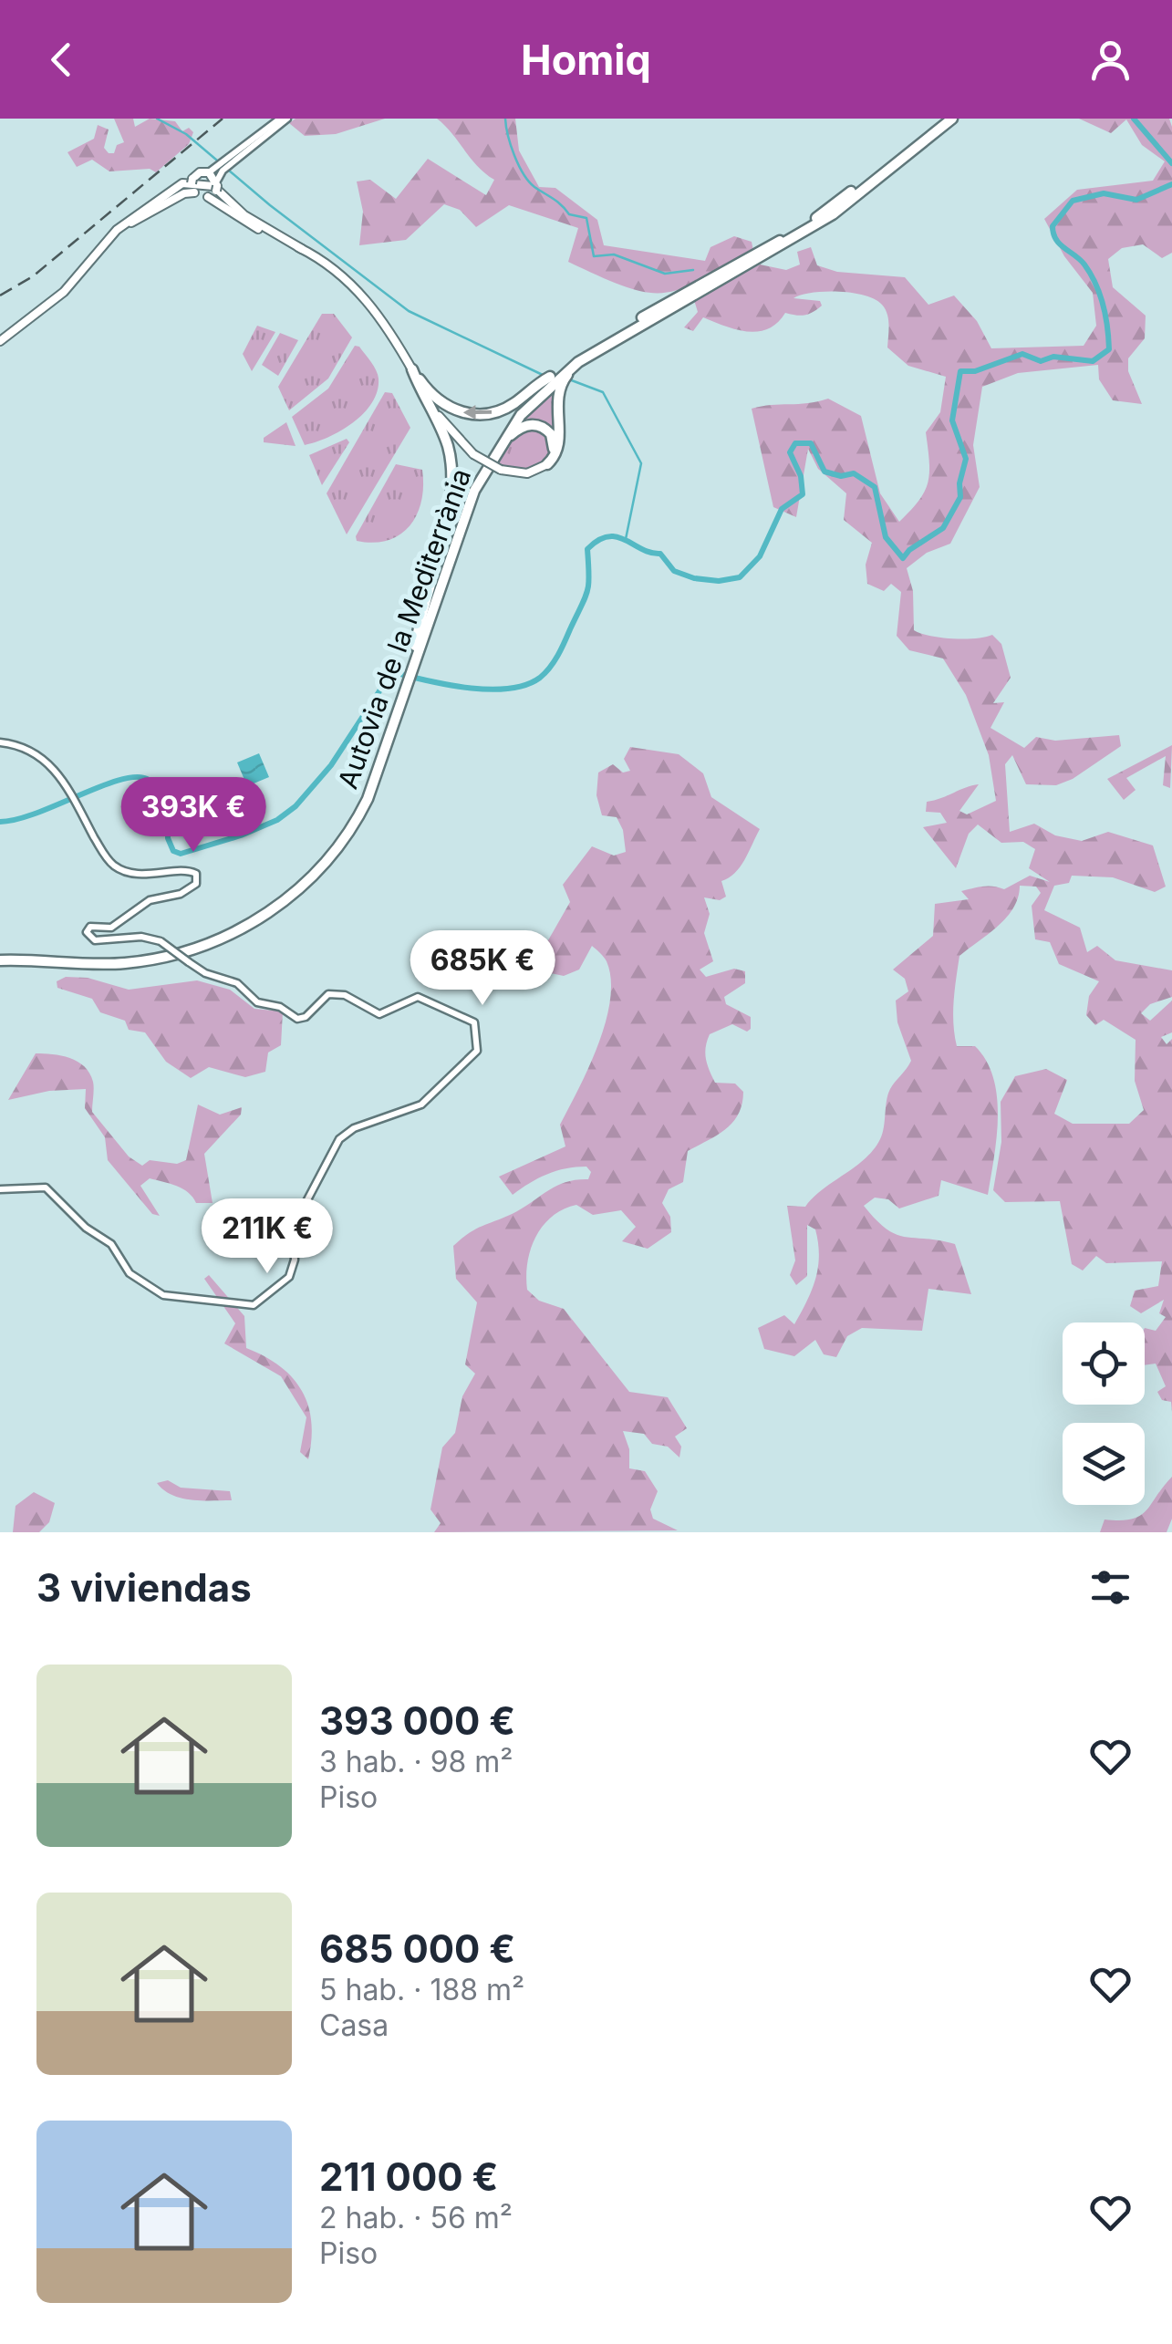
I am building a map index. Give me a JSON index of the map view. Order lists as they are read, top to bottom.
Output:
{
  "streets": {
    "highway": ["Autovia de la Mediterrània"]
  },
  "page": {
    "header": "Homiq",
    "price": ["393K €", "685K €", "211K €"],
    "heading": "3 viviendas",
    "list": [
      {
        "name": "393 000 €",
        "note": "3 hab. · 98 m² · Piso"
      },
      {
        "name": "685 000 €",
        "note": "5 hab. · 188 m² · Casa"
      },
      {
        "name": "211 000 €",
        "note": "2 hab. · 56 m² · Piso"
      }
    ]
  }
}
